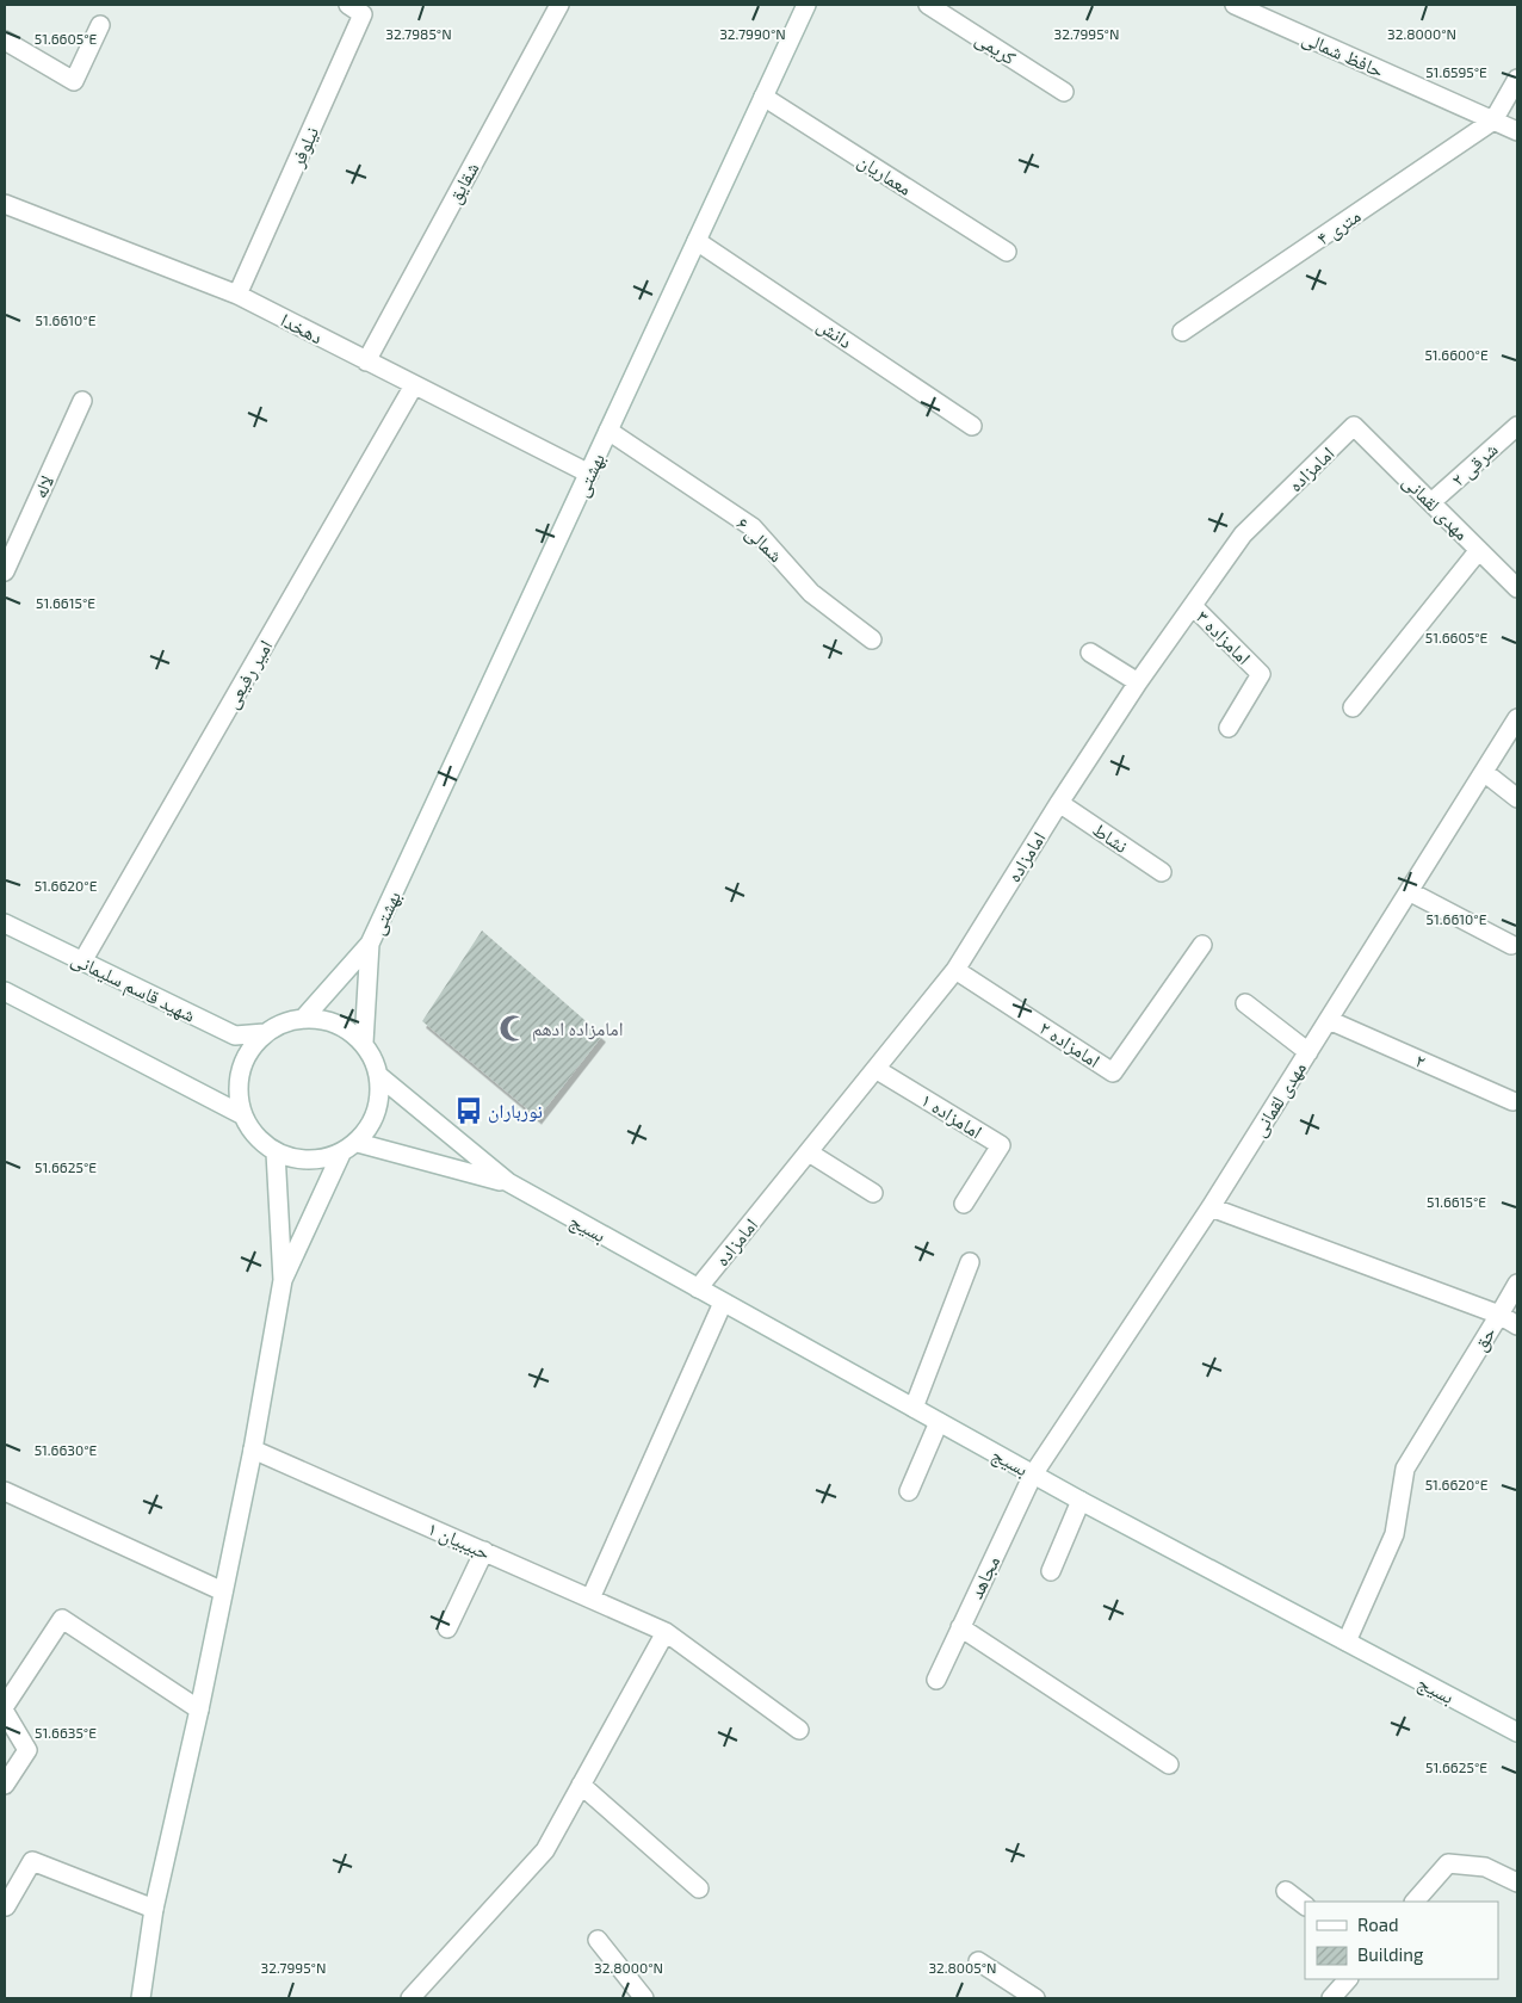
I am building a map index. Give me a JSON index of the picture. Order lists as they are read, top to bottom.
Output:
{
  "streets": {
    "street": [
      "کریمی",
      "حافظ شمالی",
      "نیلوفر",
      "معماریان",
      "شقایق",
      "۴ متری",
      "دهخدا",
      "دانش",
      "۲ شرقی",
      "امامزاده",
      "بهشتی",
      "لاله",
      "مهدی لقمانی",
      "شمالی ۶",
      "امامزاده ۳",
      "امیر رفیعی",
      "نشاط",
      "شهید قاسم سلیمانی",
      "امامزاده ۲",
      "۲",
      "امامزاده ۱",
      "بسیج",
      "حق",
      "حبیبیان ۱",
      "مجاهد"
    ]
  },
  "crossings": [
    ["حافظ شمالی", "۴ متری"],
    ["نیلوفر", "دهخدا"],
    ["معماریان", "بهشتی"],
    ["شقایق", "دهخدا"],
    ["دهخدا", "بهشتی"],
    ["دهخدا", "امیر رفیعی"],
    ["دانش", "بهشتی"],
    ["۲ شرقی", "مهدی لقمانی"],
    ["امامزاده", "مهدی لقمانی"],
    ["امامزاده", "امامزاده ۳"],
    ["امامزاده", "نشاط"],
    ["امامزاده", "امامزاده ۲"],
    ["امامزاده", "امامزاده ۱"],
    ["امامزاده", "بسیج"],
    ["بهشتی", "شمالی ۶"],
    ["مهدی لقمانی", "۲"],
    ["مهدی لقمانی", "بسیج"],
    ["مهدی لقمانی", "حق"],
    ["مهدی لقمانی", "مجاهد"],
    ["امیر رفیعی", "شهید قاسم سلیمانی"],
    ["بسیج", "حق"],
    ["بسیج", "مجاهد"]
  ],
  "places": {
    "mosque": ["امامزاده ادهم"],
    "bus stop": ["نورباران"]
  },
  "legend": ["Road", "Building"],
  "coordinates": [
    "32.7990°N",
    "32.7995°N",
    "32.8000°N",
    "32.7985°N",
    "51.6605°E",
    "51.6595°E",
    "51.6610°E",
    "51.6600°E",
    "51.6615°E",
    "51.6620°E",
    "51.6625°E",
    "51.6630°E",
    "51.6635°E",
    "32.8005°N"
  ]
}
